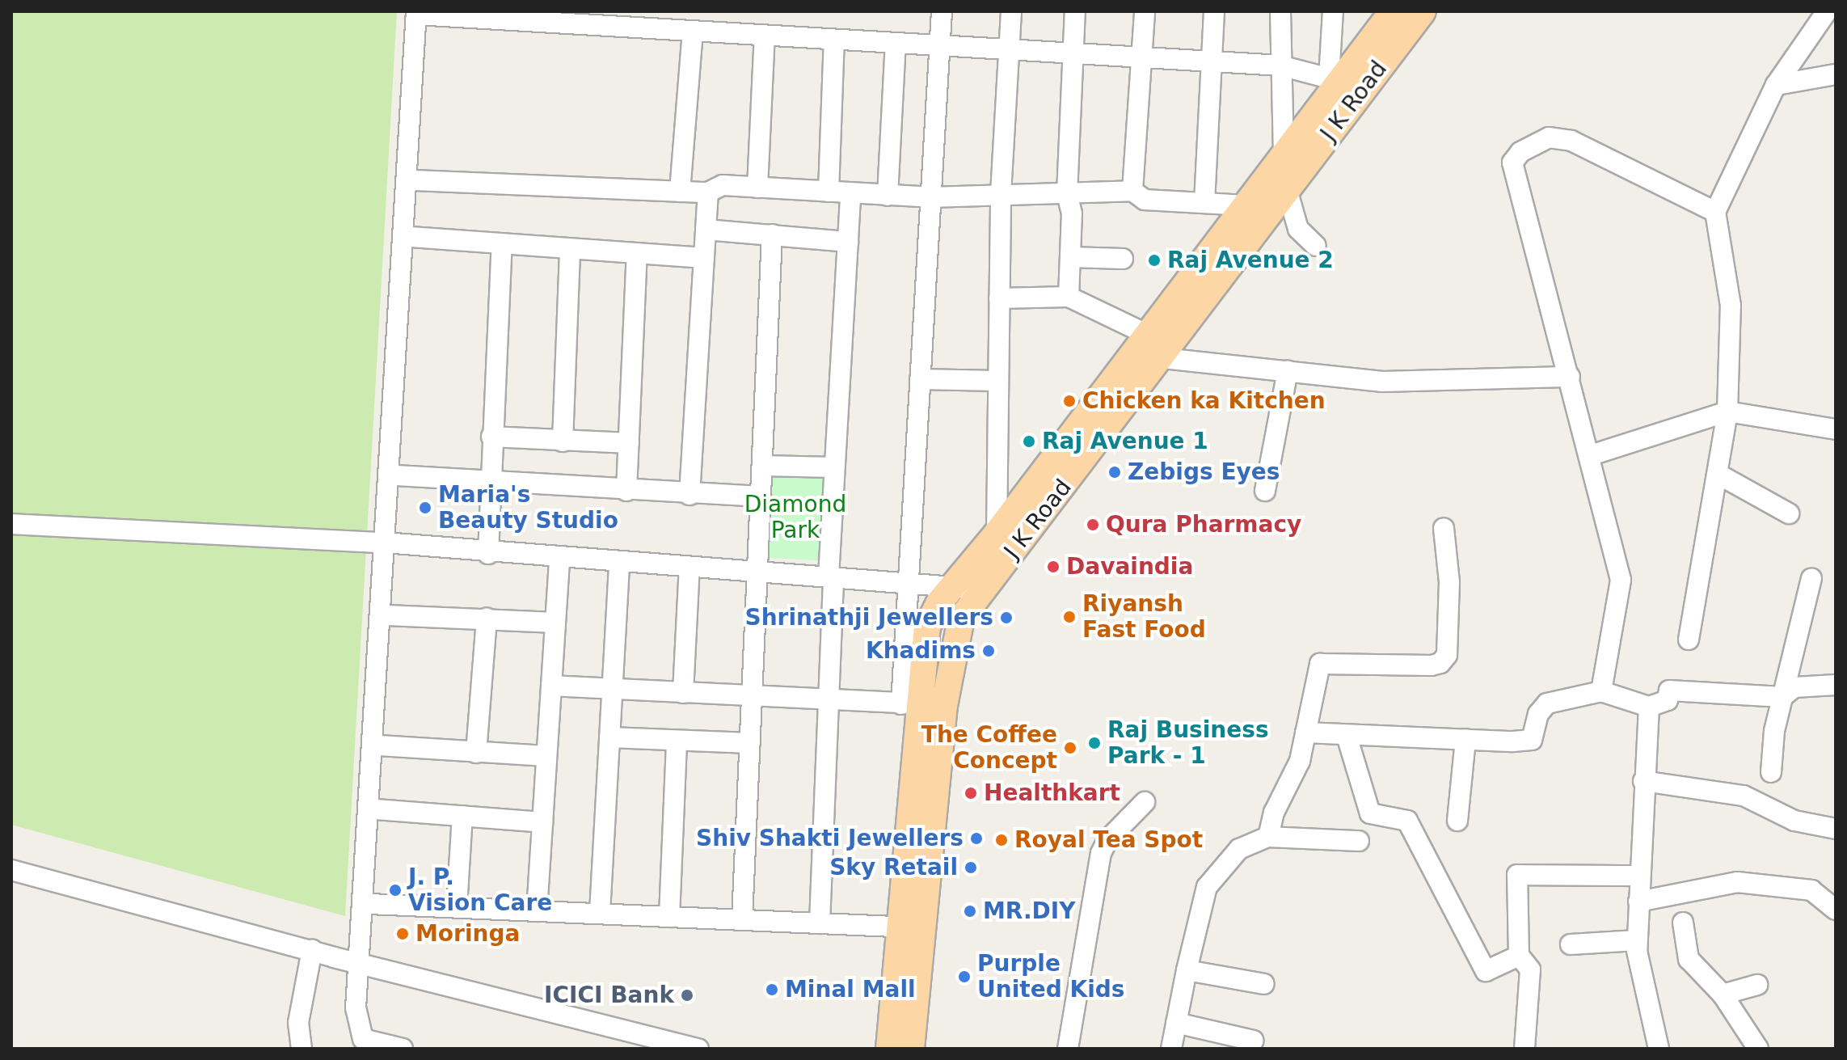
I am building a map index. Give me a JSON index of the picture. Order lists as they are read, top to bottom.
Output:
{
  "streets": {
    "main road": ["J K Road"]
  },
  "parks": ["Diamond Park"],
  "places": [
    "Raj Avenue 2",
    "Chicken ka Kitchen",
    "Raj Avenue 1",
    "Zebigs Eyes",
    "Maria's Beauty Studio",
    "Qura Pharmacy",
    "Davaindia",
    "Riyansh Fast Food",
    "Shrinathji Jewellers",
    "Khadims",
    "Raj Business Park - 1",
    "The Coffee Concept",
    "Healthkart",
    "Shiv Shakti Jewellers",
    "Royal Tea Spot",
    "Sky Retail",
    "J. P. Vision Care",
    "MR.DIY",
    "Moringa",
    "Purple United Kids",
    "Minal Mall",
    "ICICI Bank"
  ]
}
